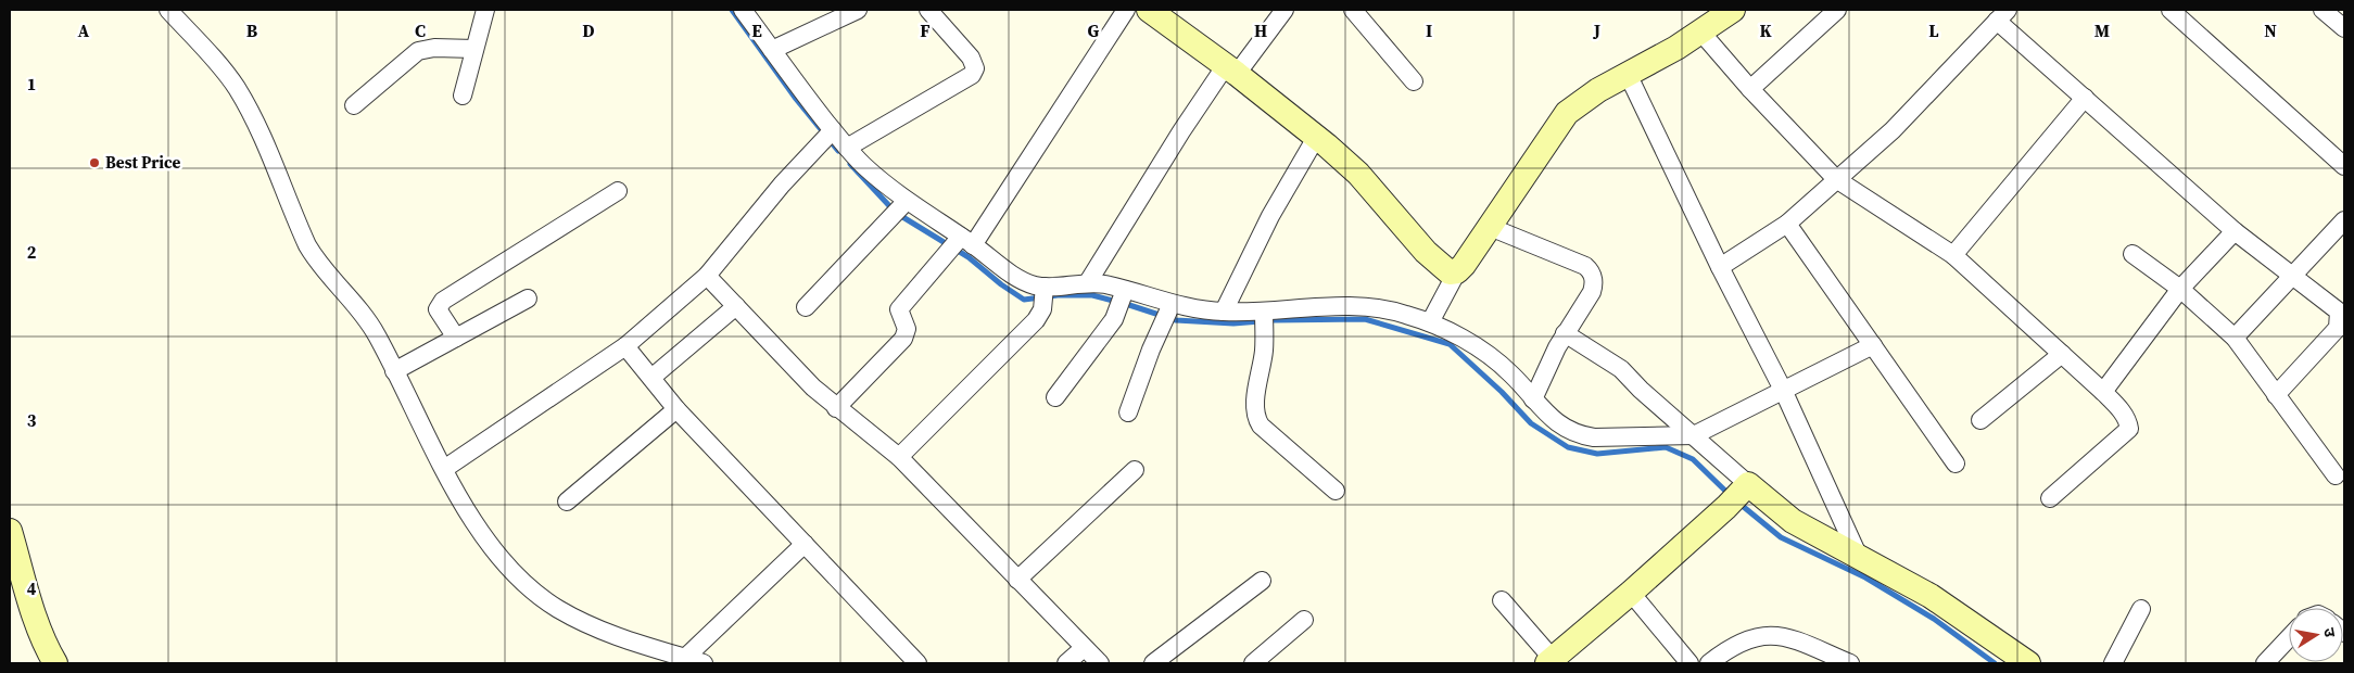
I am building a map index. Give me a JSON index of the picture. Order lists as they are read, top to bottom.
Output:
{
  "places": ["Best Price"],
  "north": "right",
  "grid": {
    "columns": [
      "A",
      "B",
      "C",
      "D",
      "E",
      "F",
      "G",
      "H",
      "I",
      "J",
      "K",
      "L",
      "M",
      "N"
    ],
    "rows": [
      "1",
      "2",
      "3",
      "4"
    ]
  }
}
